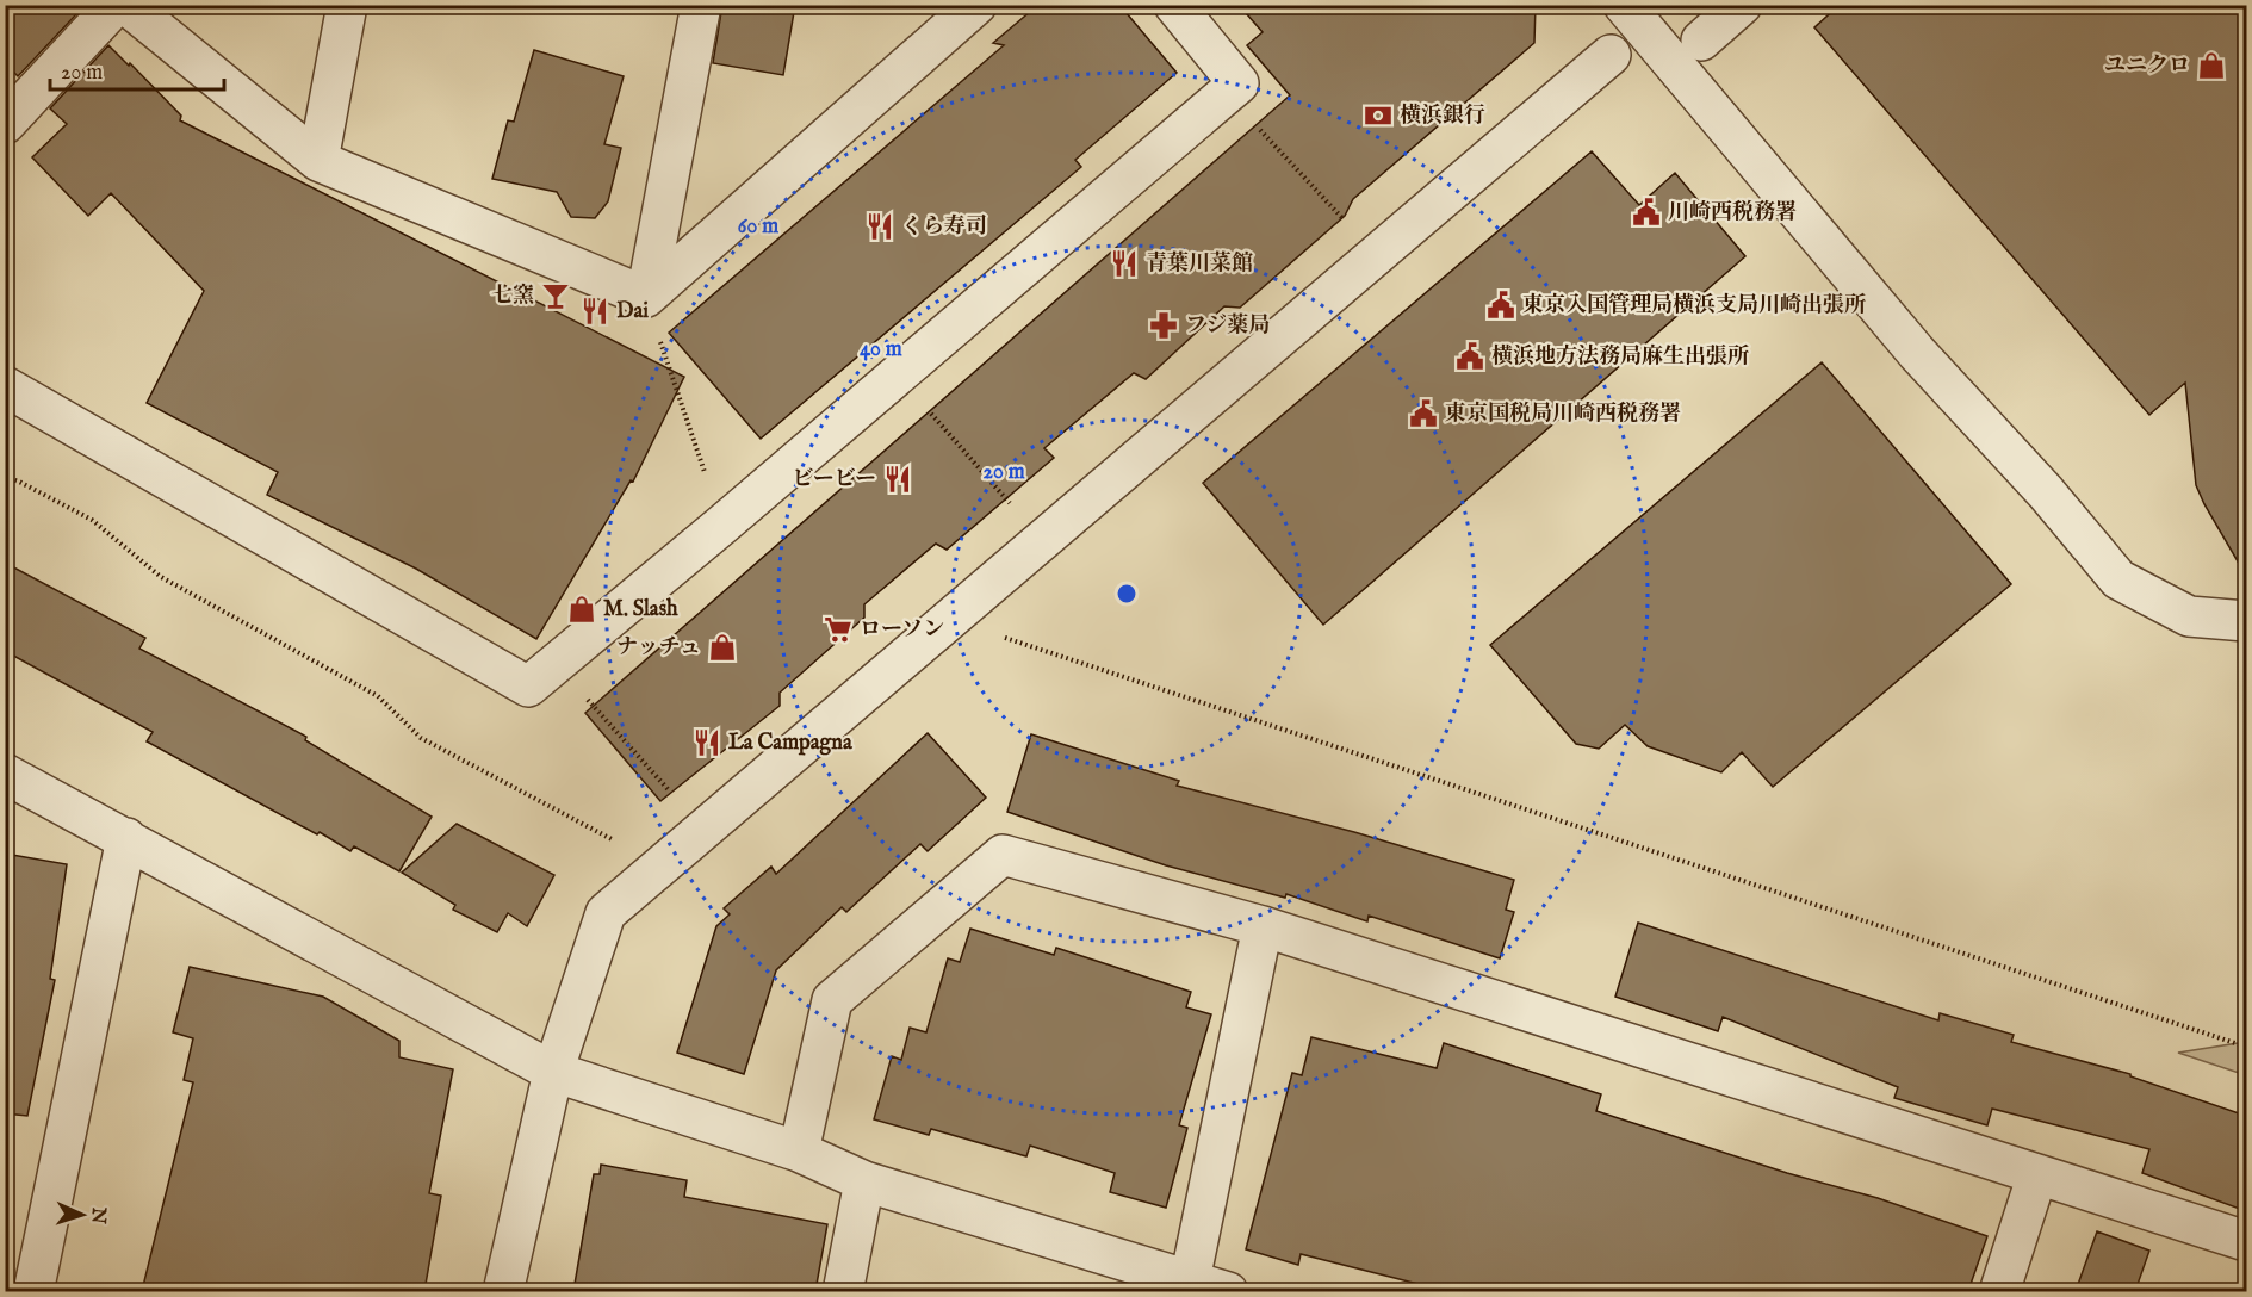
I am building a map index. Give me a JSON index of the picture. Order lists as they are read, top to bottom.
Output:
{
  "places": {
    "shop": ["ユニクロ", "M. Slash", "ナッチュ"],
    "bank": ["横浜銀行"],
    "public building": [
      "川崎西税務署",
      "東京入国管理局横浜支局川崎出張所",
      "横浜地方法務局麻生出張所",
      "東京国税局川崎西税務署"
    ],
    "restaurant": [
      "くら寿司",
      "青葉川菜館",
      "Dai",
      "ビービー",
      "La Campagna"
    ],
    "bar": ["七窯"],
    "pharmacy": ["フジ薬局"],
    "supermarket": ["ローソン"]
  },
  "scale_bar": "20 m",
  "north": "right",
  "rings": ["60 m", "40 m", "20 m"]
}
